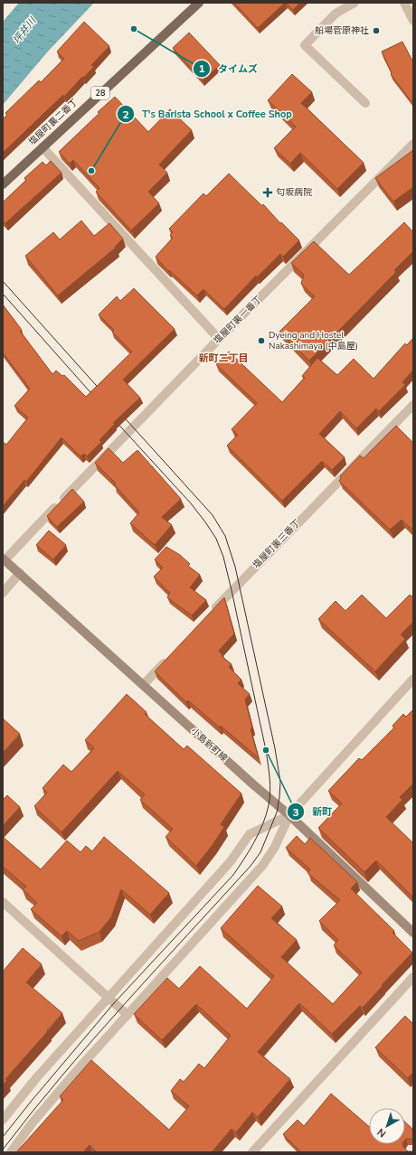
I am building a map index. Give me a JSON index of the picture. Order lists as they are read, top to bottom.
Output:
{
  "streets": {
    "main road": ["28", "塩屋町裏二番丁", "小島新町線"],
    "street": ["塩屋町裏一番丁", "塩屋町裏三番丁"]
  },
  "crossings": [
    ["塩屋町裏一番丁", "小島新町線"]
  ],
  "districts": ["新町二丁目"],
  "water": ["坪井川"],
  "places": {
    "other": [
      "タイムズ",
      "船場菅原神社",
      "T's Barista School x Coffee Shop",
      "Dyeing and Hostel Nakashimaya (中島屋)",
      "新町"
    ],
    "health": ["匂坂病院"]
  },
  "north": "bottom left"
}
